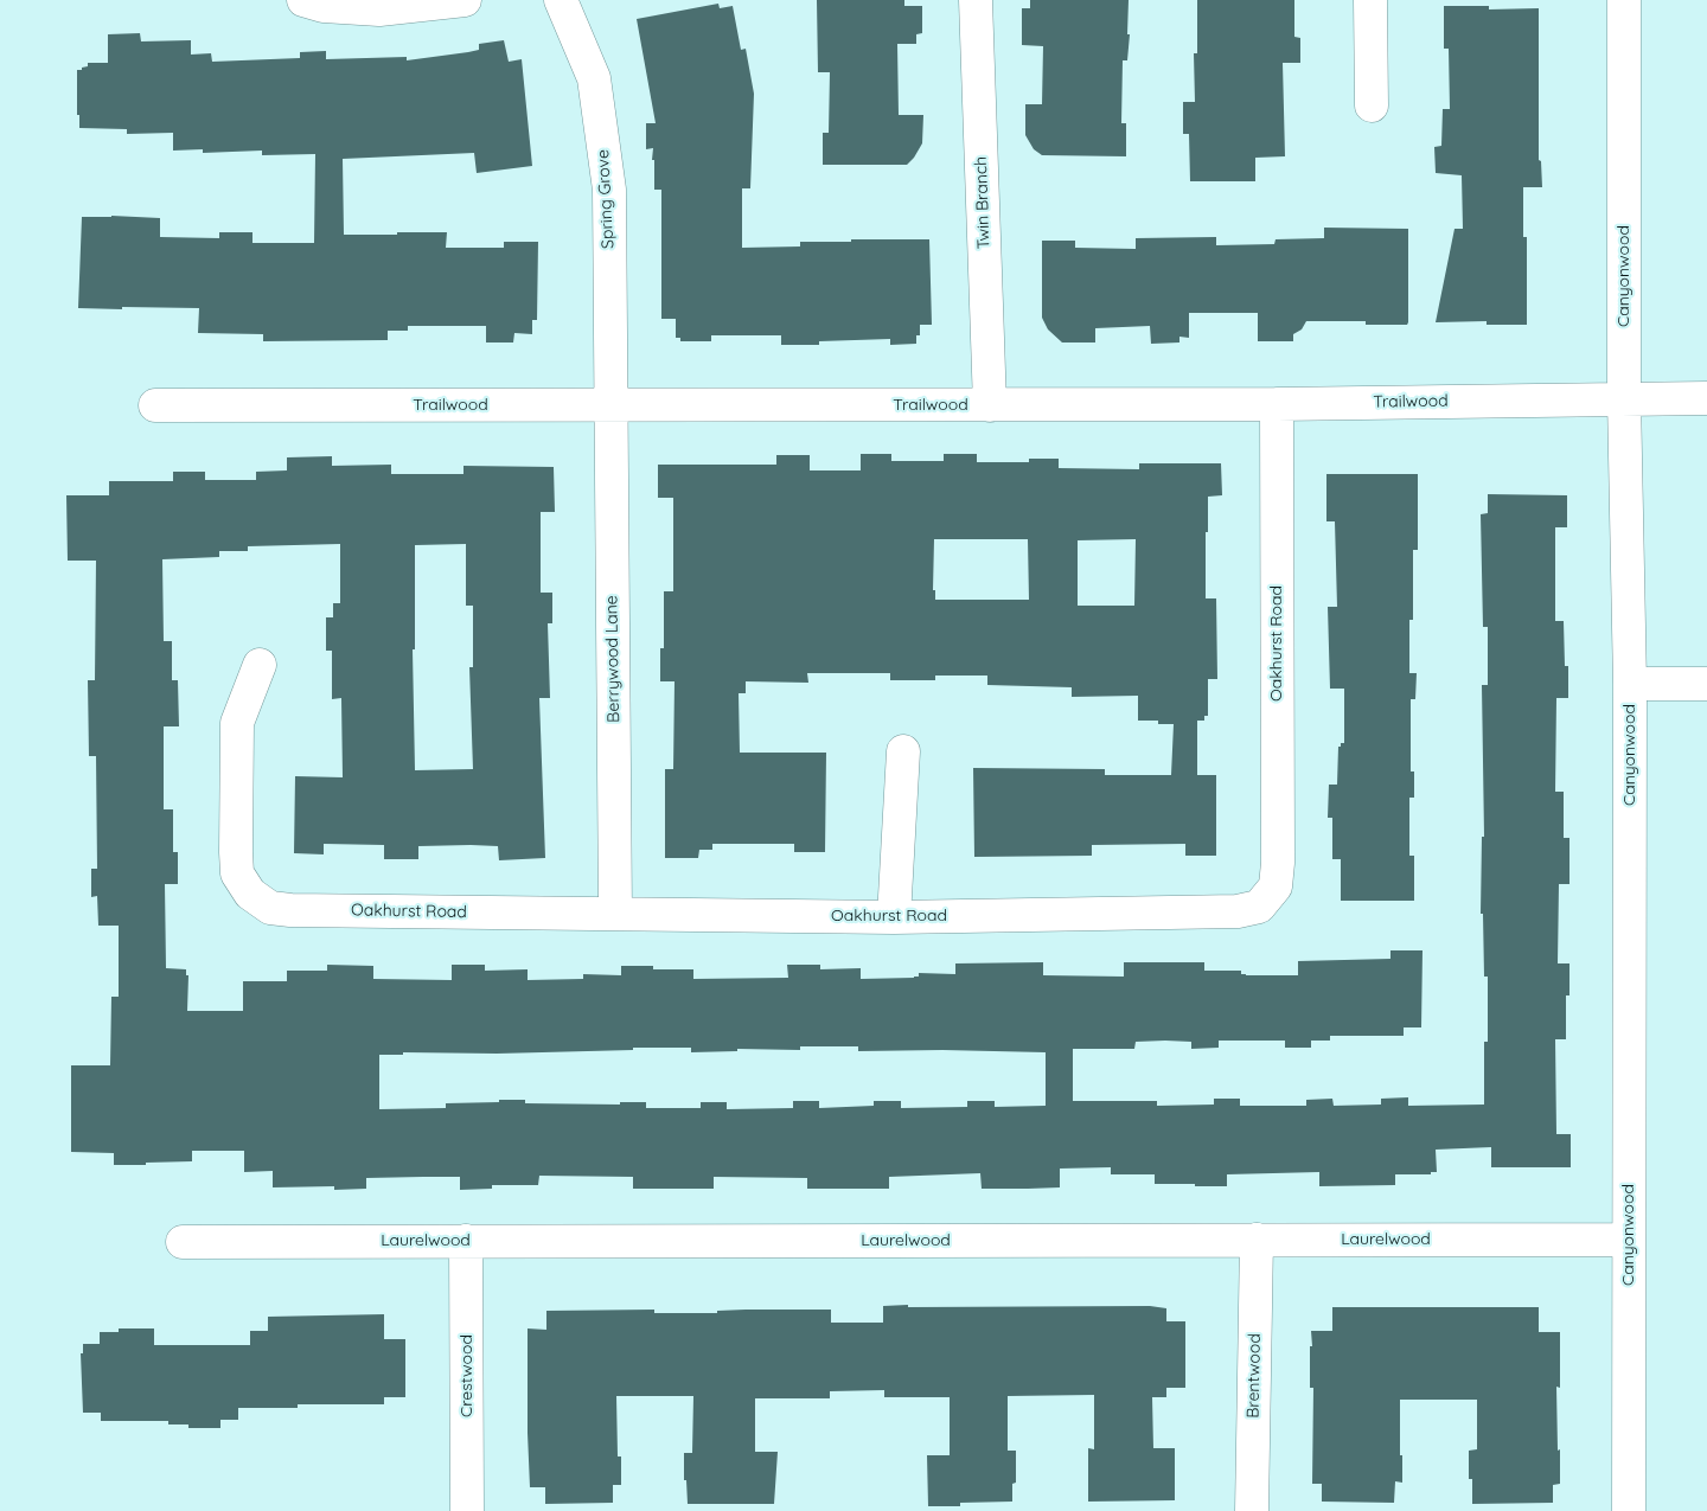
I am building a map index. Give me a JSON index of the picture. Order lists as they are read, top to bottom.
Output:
{
  "streets": {
    "street": [
      "Spring Grove",
      "Twin Branch",
      "Canyonwood",
      "Trailwood",
      "Oakhurst Road",
      "Berrywood Lane",
      "Laurelwood",
      "Crestwood",
      "Brentwood"
    ]
  },
  "crossings": [
    ["Spring Grove", "Trailwood"],
    ["Spring Grove", "Berrywood Lane"],
    ["Twin Branch", "Trailwood"],
    ["Canyonwood", "Trailwood"],
    ["Canyonwood", "Laurelwood"],
    ["Trailwood", "Oakhurst Road"],
    ["Trailwood", "Berrywood Lane"],
    ["Oakhurst Road", "Berrywood Lane"],
    ["Laurelwood", "Crestwood"],
    ["Laurelwood", "Brentwood"]
  ]
}
